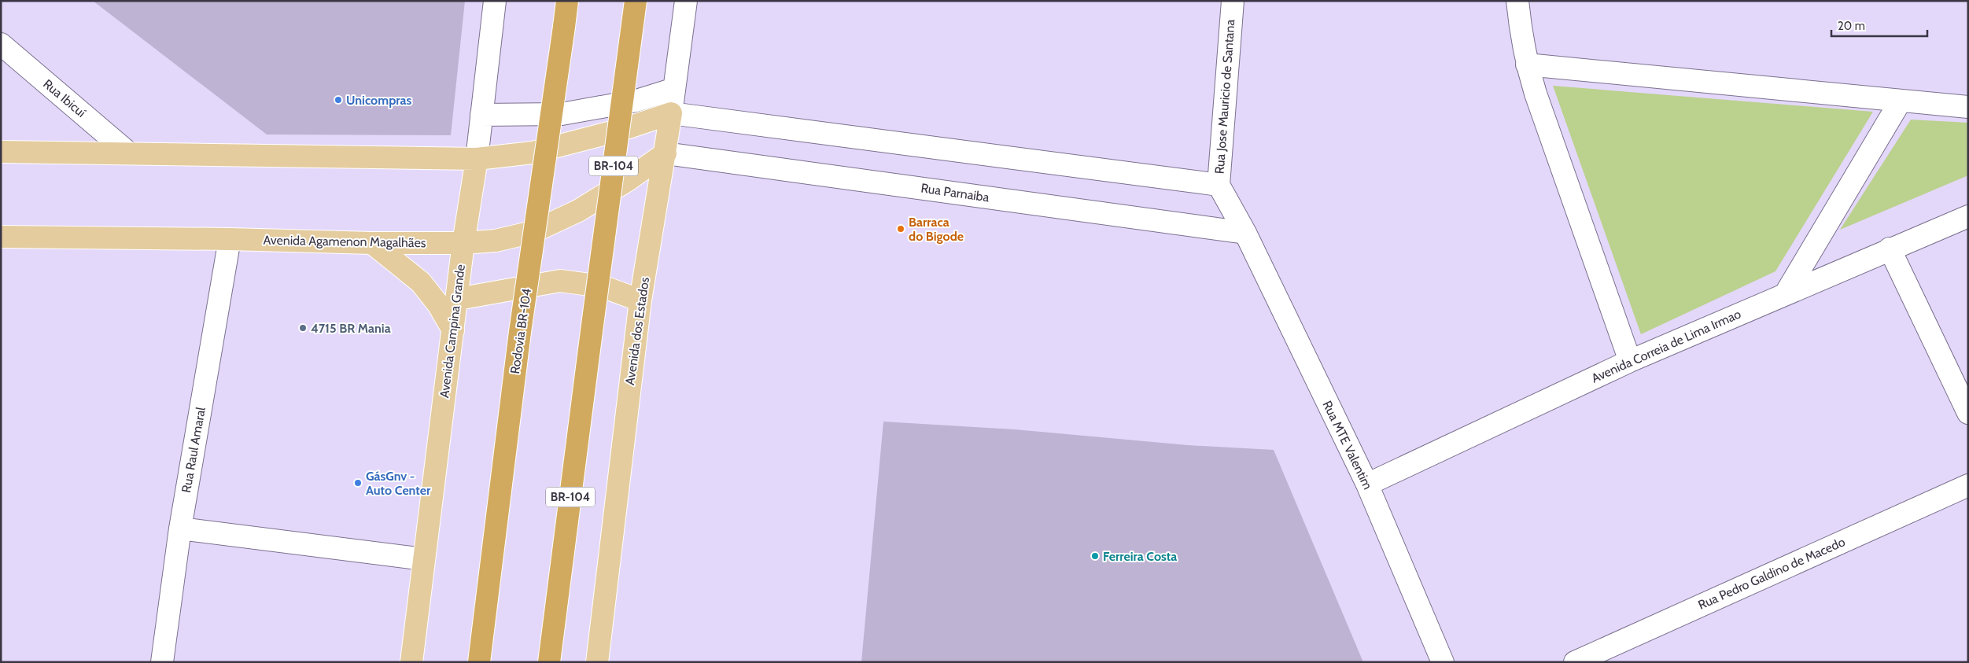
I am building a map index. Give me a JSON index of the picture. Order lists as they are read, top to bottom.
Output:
{
  "streets": {
    "highway": ["BR-104", "Rodovia BR-104"],
    "main road": ["Avenida Agamenon Magalhães", "Avenida Campina Grande", "Avenida dos Estados"],
    "street": [
      "Rua Jose Mauricio de Santana",
      "Rua Ibicuí",
      "Rua Parnaiba",
      "Avenida Correia de Lima Irmao",
      "Rua MTE Valentim",
      "Rua Raul Amaral",
      "Rua Pedro Galdino de Macedo"
    ]
  },
  "crossings": [
    ["Rua Jose Mauricio de Santana", "Rua Parnaiba"],
    ["Rua Jose Mauricio de Santana", "Rua MTE Valentim"],
    ["Rua Parnaiba", "Avenida Agamenon Magalhães"],
    ["Rua Parnaiba", "Avenida dos Estados"],
    ["Rua Parnaiba", "Rua MTE Valentim"],
    ["Avenida Agamenon Magalhães", "Avenida Campina Grande"],
    ["Avenida Agamenon Magalhães", "Avenida dos Estados"],
    ["Avenida Agamenon Magalhães", "Rua Raul Amaral"],
    ["Avenida Correia de Lima Irmao", "Rua MTE Valentim"]
  ],
  "places": [
    "Unicompras",
    "Barraca do Bigode",
    "4715 BR Mania",
    "GásGnv - Auto Center",
    "Ferreira Costa"
  ],
  "scale_bar": "20 m"
}
